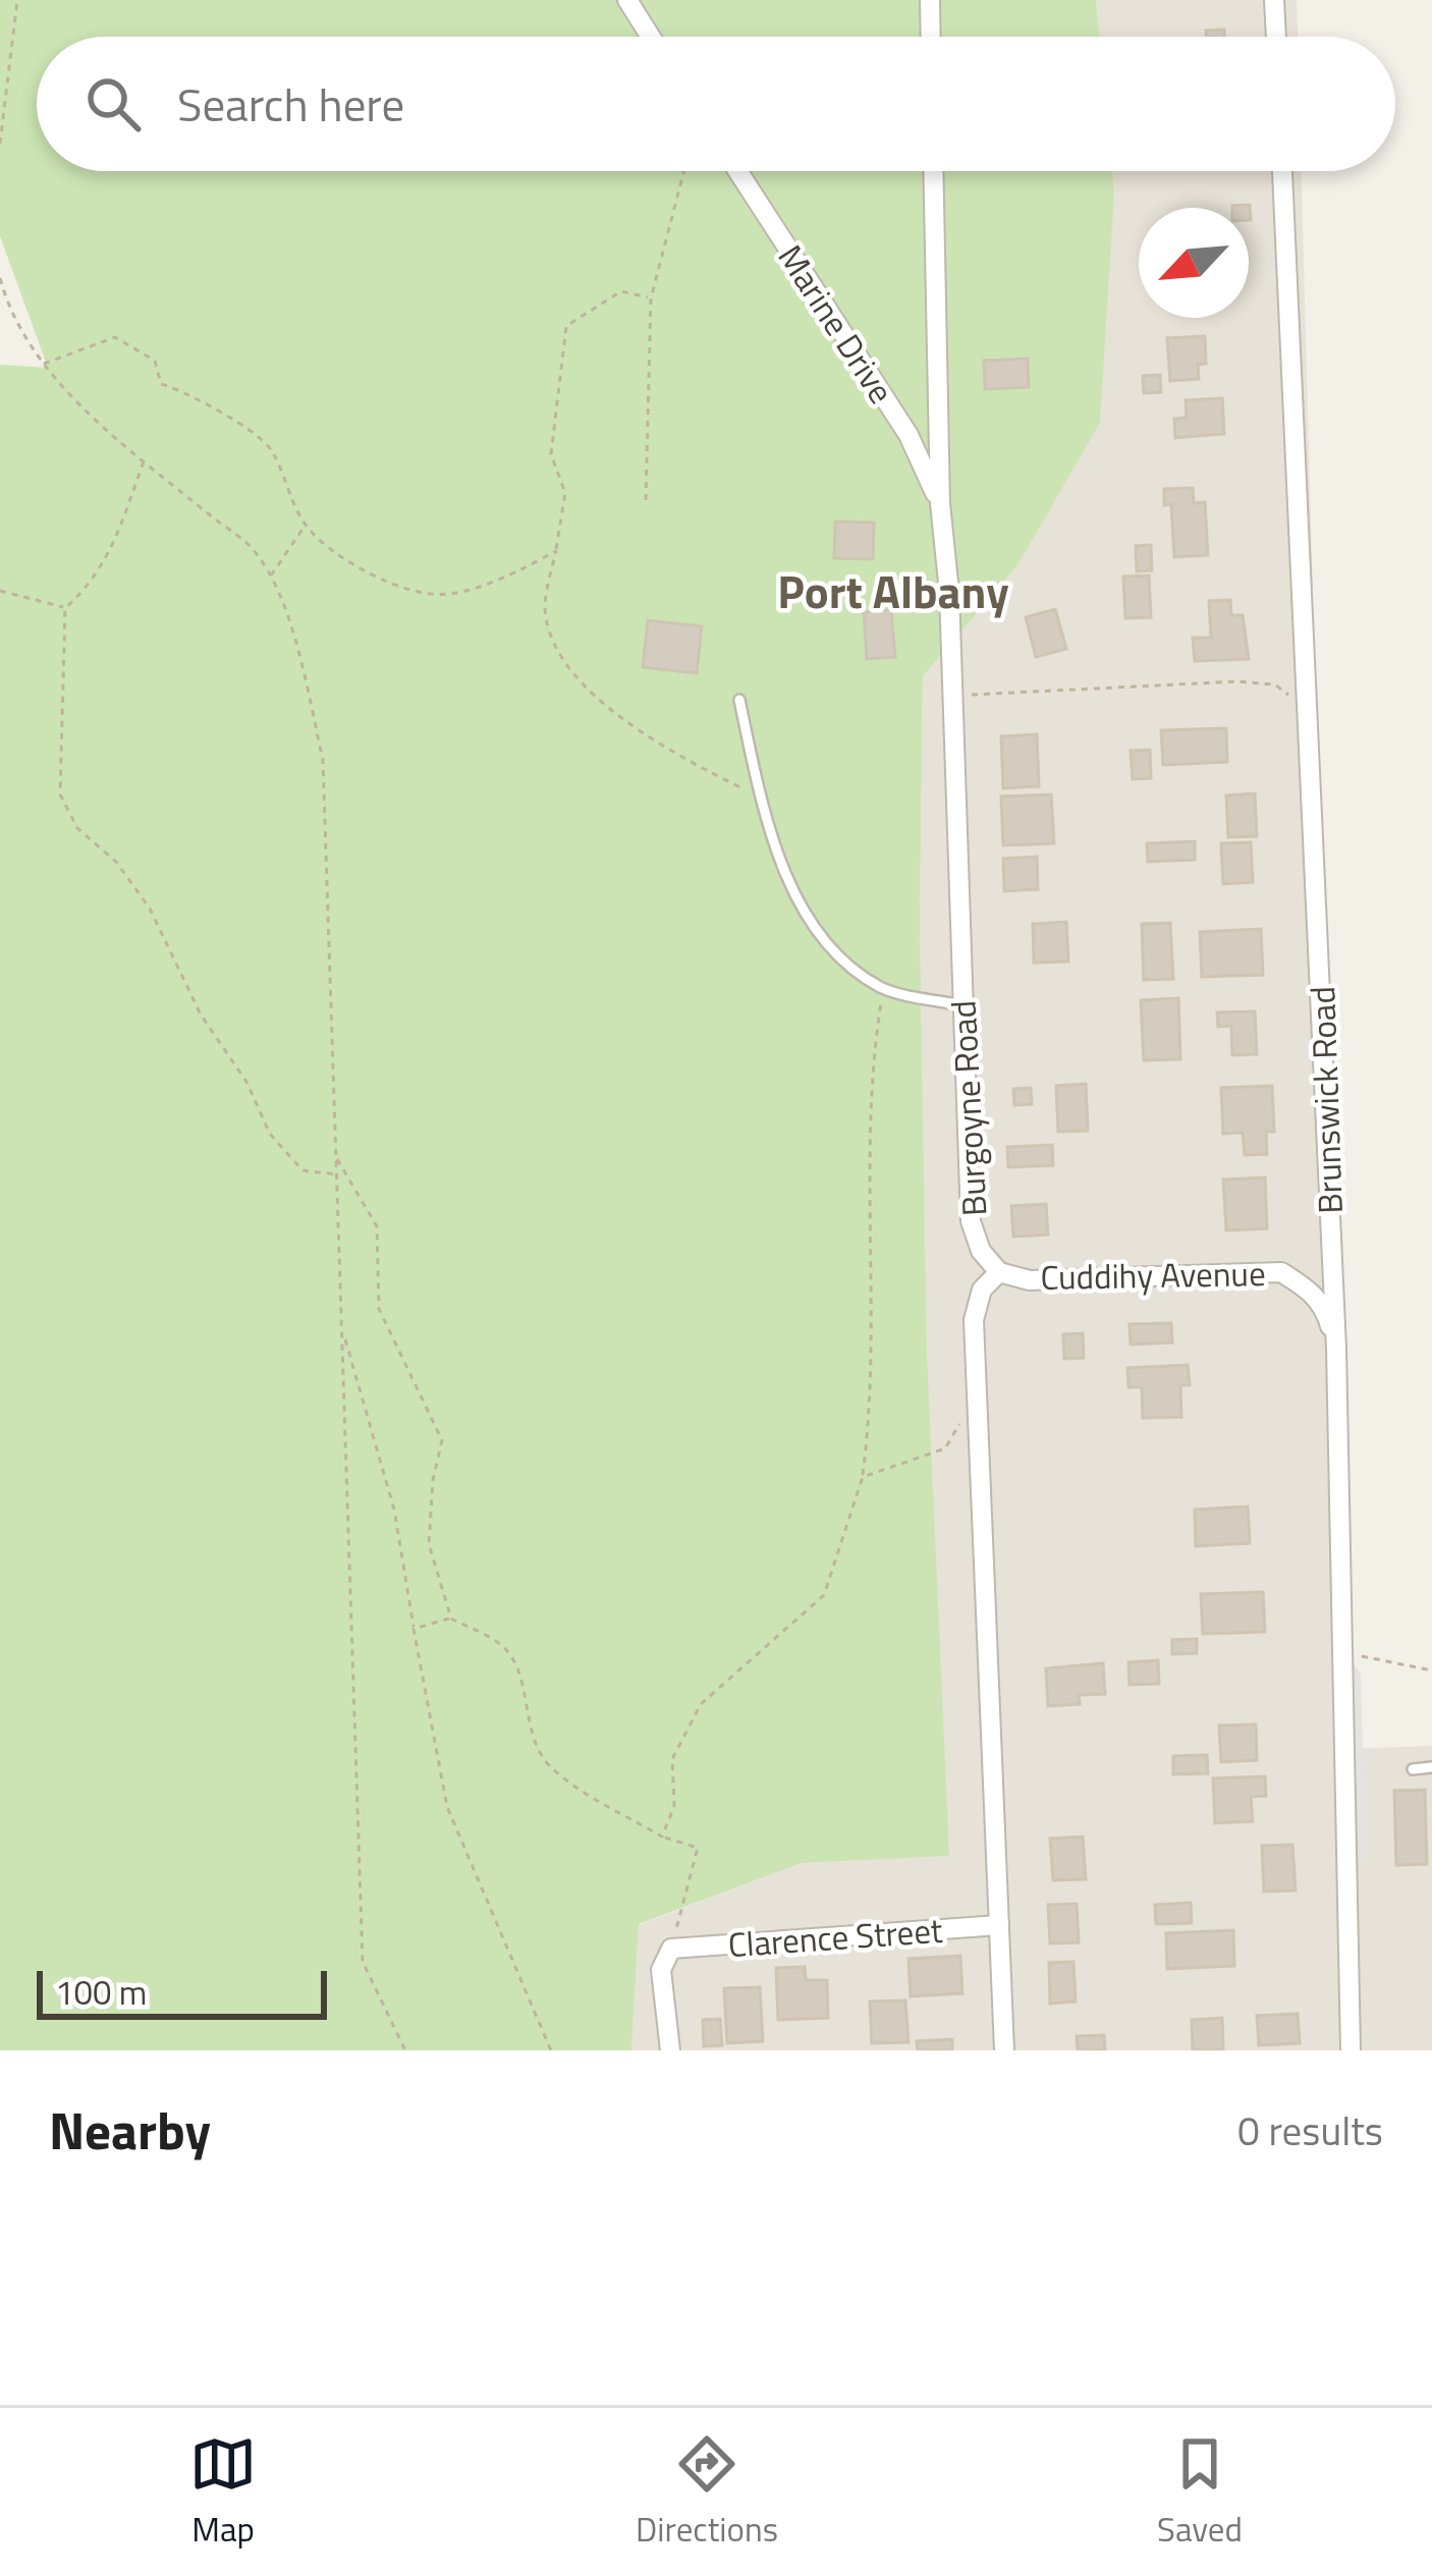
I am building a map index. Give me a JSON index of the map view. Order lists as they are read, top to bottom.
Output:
{
  "streets": {
    "street": [
      "Marine Drive",
      "Brunswick Road",
      "Burgoyne Road",
      "Cuddihy Avenue",
      "Clarence Street"
    ]
  },
  "crossings": [
    ["Marine Drive", "Burgoyne Road"],
    ["Brunswick Road", "Cuddihy Avenue"],
    ["Burgoyne Road", "Cuddihy Avenue"]
  ],
  "districts": ["Port Albany"],
  "scale_bar": "100 m",
  "north": "bottom left",
  "page": {
    "search": "Search here",
    "scale": "100 m",
    "heading": ["Nearby", "0 results"],
    "nav": ["Map", "Directions", "Saved"]
  }
}
